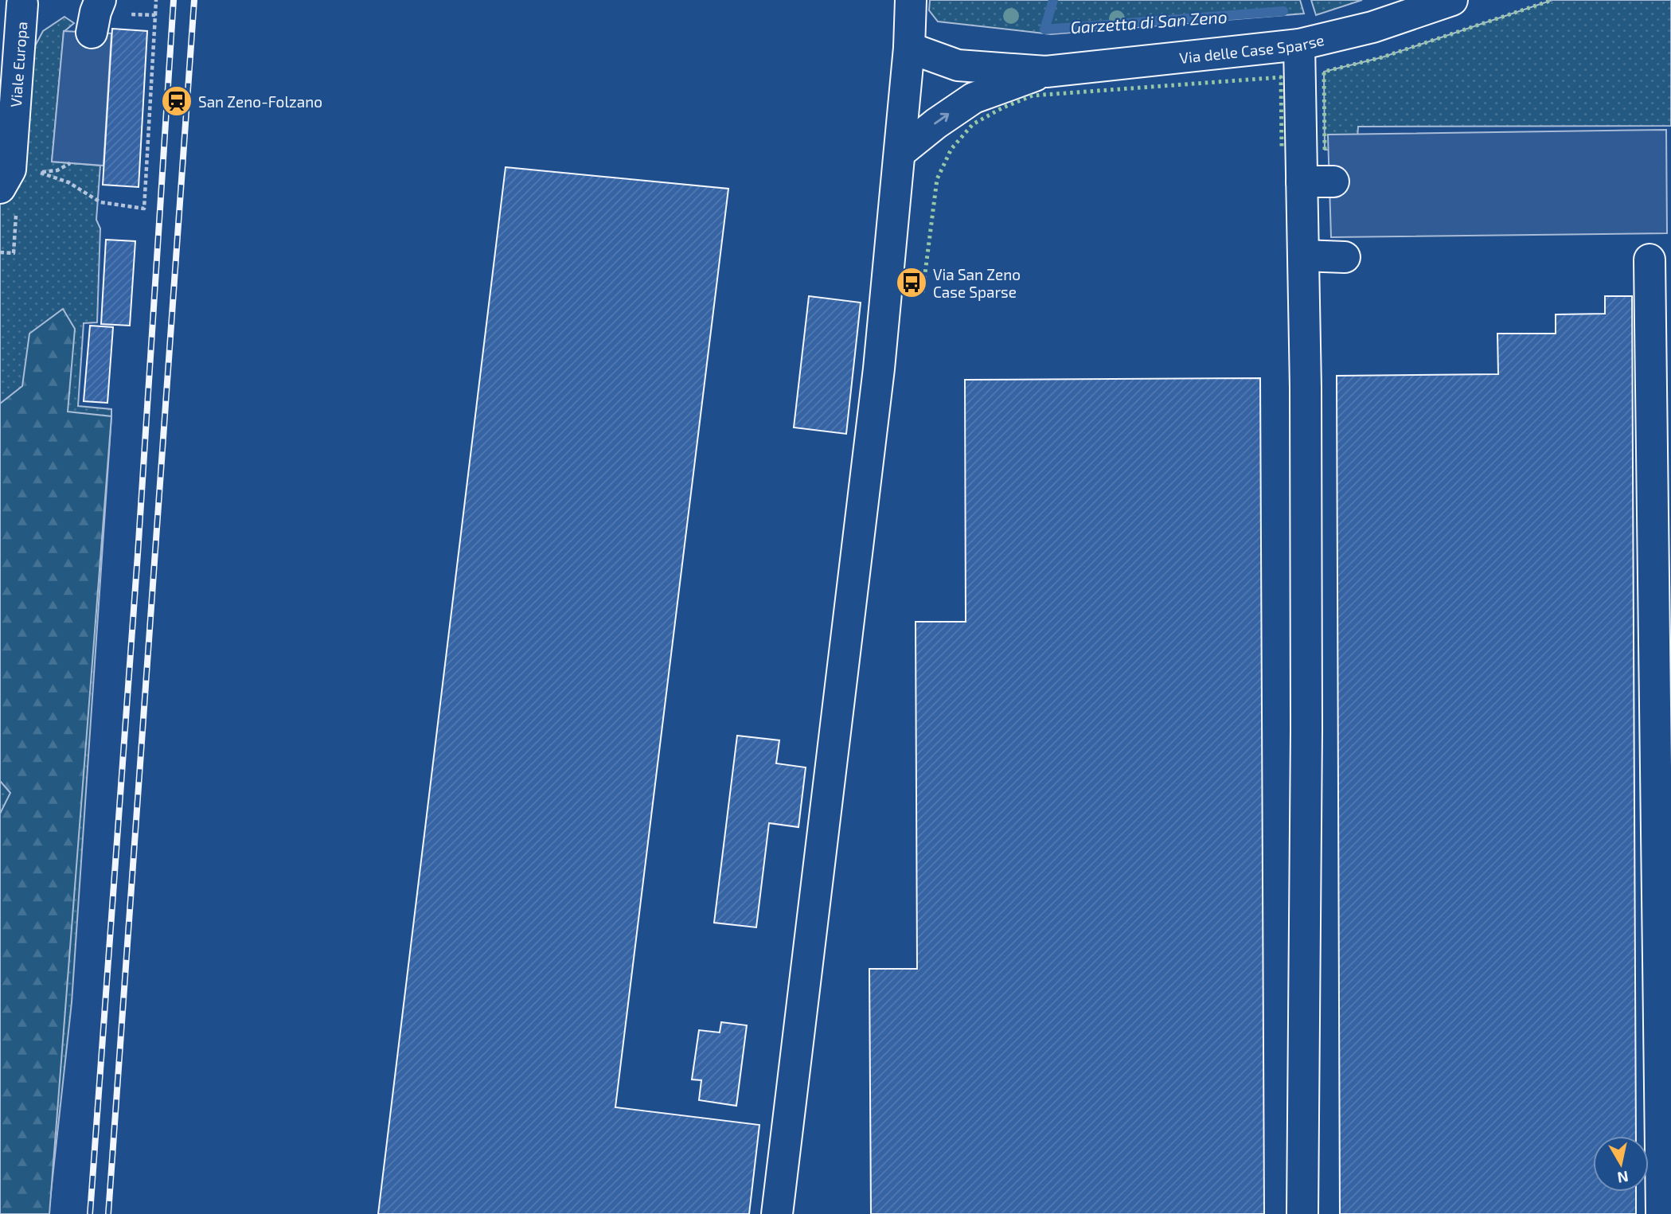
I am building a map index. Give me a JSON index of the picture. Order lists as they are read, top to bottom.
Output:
{
  "streets": {
    "street": ["Via delle Case Sparse", "Viale Europa"]
  },
  "water": ["Garzetta di San Zeno"],
  "places": {
    "station": ["San Zeno-Folzano"],
    "bus stop": ["Via San Zeno Case Sparse"]
  },
  "north": "bottom"
}
